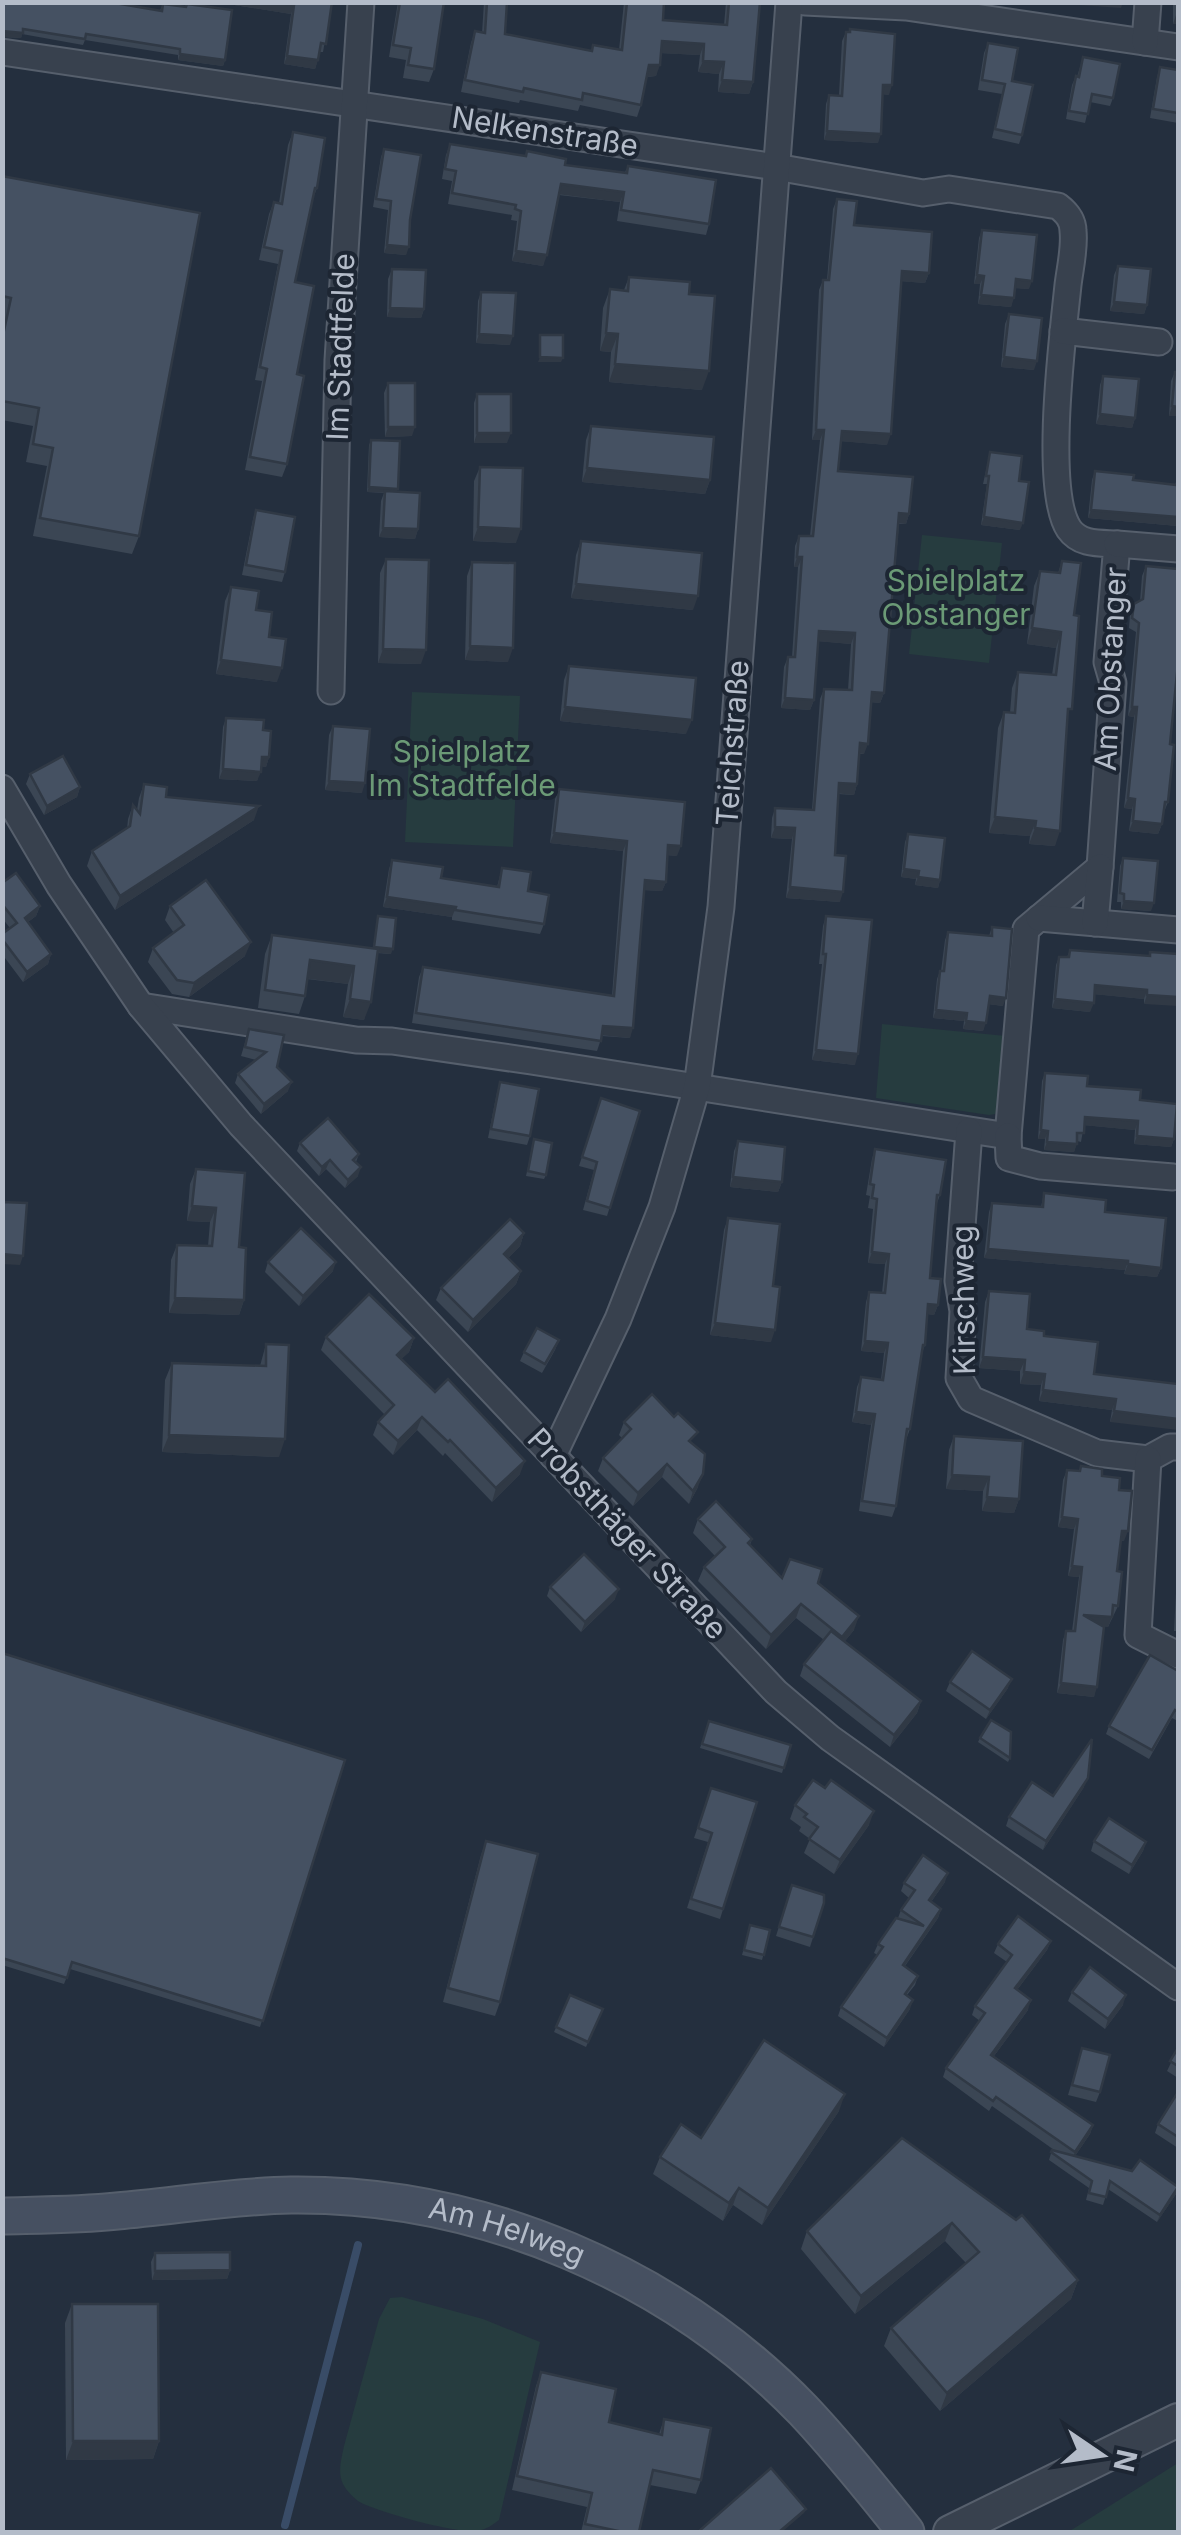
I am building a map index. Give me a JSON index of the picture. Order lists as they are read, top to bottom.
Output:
{
  "streets": {
    "main road": ["Am Helweg"],
    "street": [
      "Nelkenstraße",
      "Im Stadtfelde",
      "Am Obstanger",
      "Teichstraße",
      "Kirschweg",
      "Probsthäger Straße"
    ]
  },
  "crossings": [
    ["Nelkenstraße", "Im Stadtfelde"],
    ["Nelkenstraße", "Am Obstanger"],
    ["Nelkenstraße", "Teichstraße"],
    ["Teichstraße", "Probsthäger Straße"]
  ],
  "parks": ["Spielplatz Obstanger", "Spielplatz Im Stadtfelde"],
  "north": "right"
}
